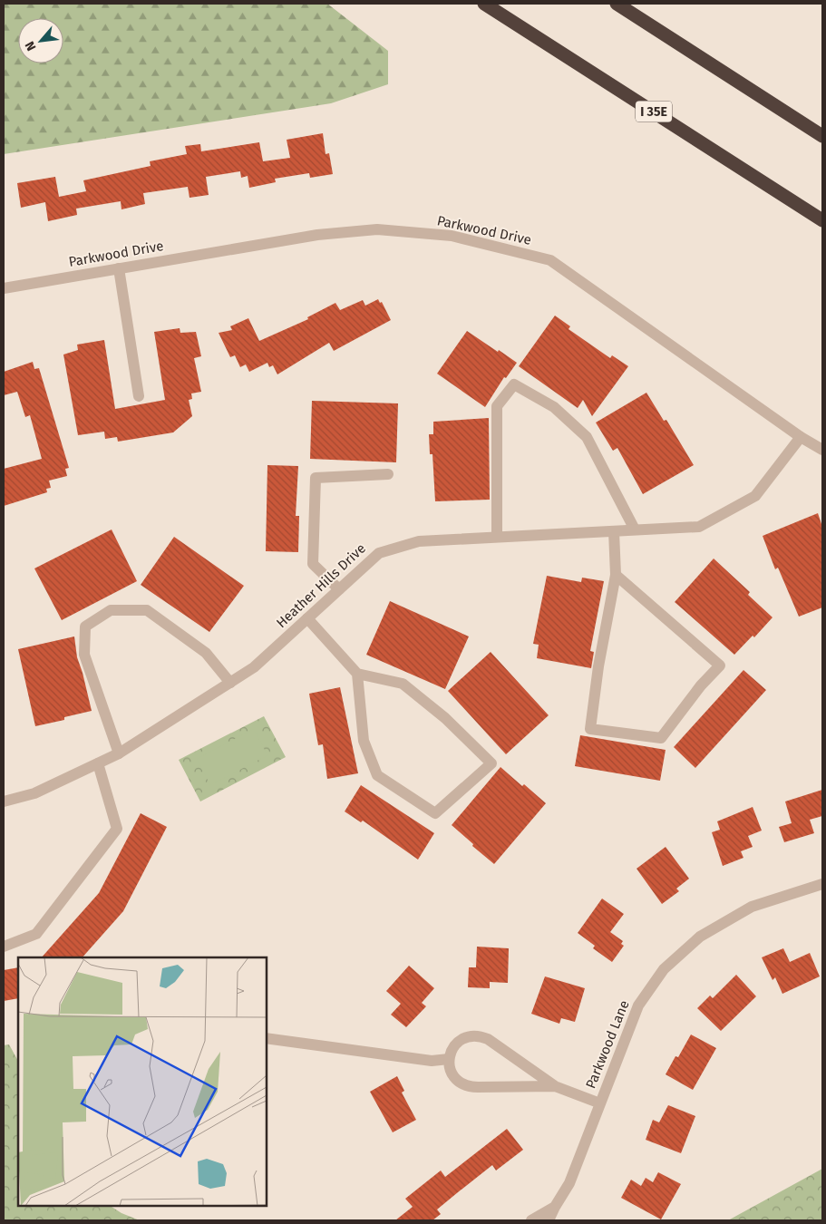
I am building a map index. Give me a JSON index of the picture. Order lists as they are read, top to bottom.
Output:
{
  "streets": {
    "highway": ["I 35E"],
    "street": ["Parkwood Drive", "Heather Hills Drive", "Parkwood Lane"]
  },
  "crossings": [
    ["Parkwood Drive", "Heather Hills Drive"]
  ],
  "north": "bottom left"
}
